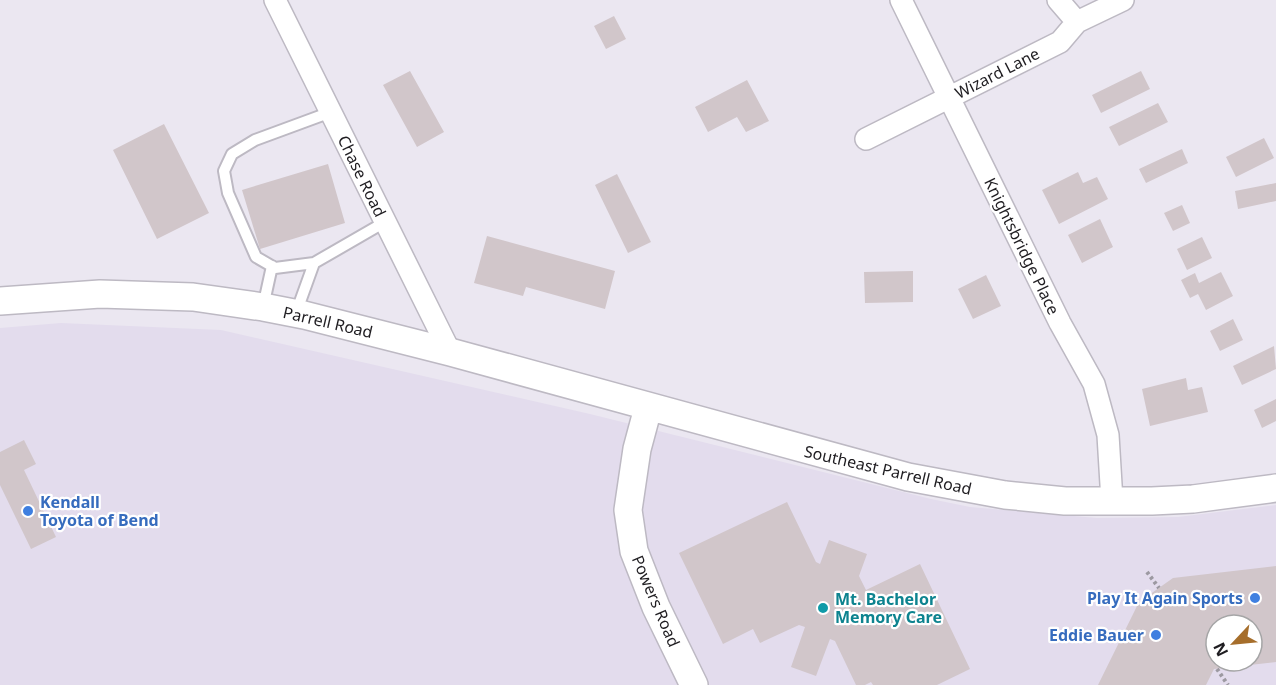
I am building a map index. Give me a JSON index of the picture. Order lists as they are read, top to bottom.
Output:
{
  "streets": {
    "street": [
      "Wizard Lane",
      "Chase Road",
      "Knightsbridge Place",
      "Parrell Road",
      "Southeast Parrell Road",
      "Powers Road"
    ]
  },
  "crossings": [
    ["Wizard Lane", "Knightsbridge Place"],
    ["Chase Road", "Parrell Road"],
    ["Knightsbridge Place", "Southeast Parrell Road"],
    ["Parrell Road", "Southeast Parrell Road"],
    ["Parrell Road", "Powers Road"],
    ["Southeast Parrell Road", "Powers Road"]
  ],
  "places": [
    "Kendall Toyota of Bend",
    "Play It Again Sports",
    "Mt. Bachelor Memory Care",
    "Eddie Bauer"
  ],
  "north": "bottom left"
}
